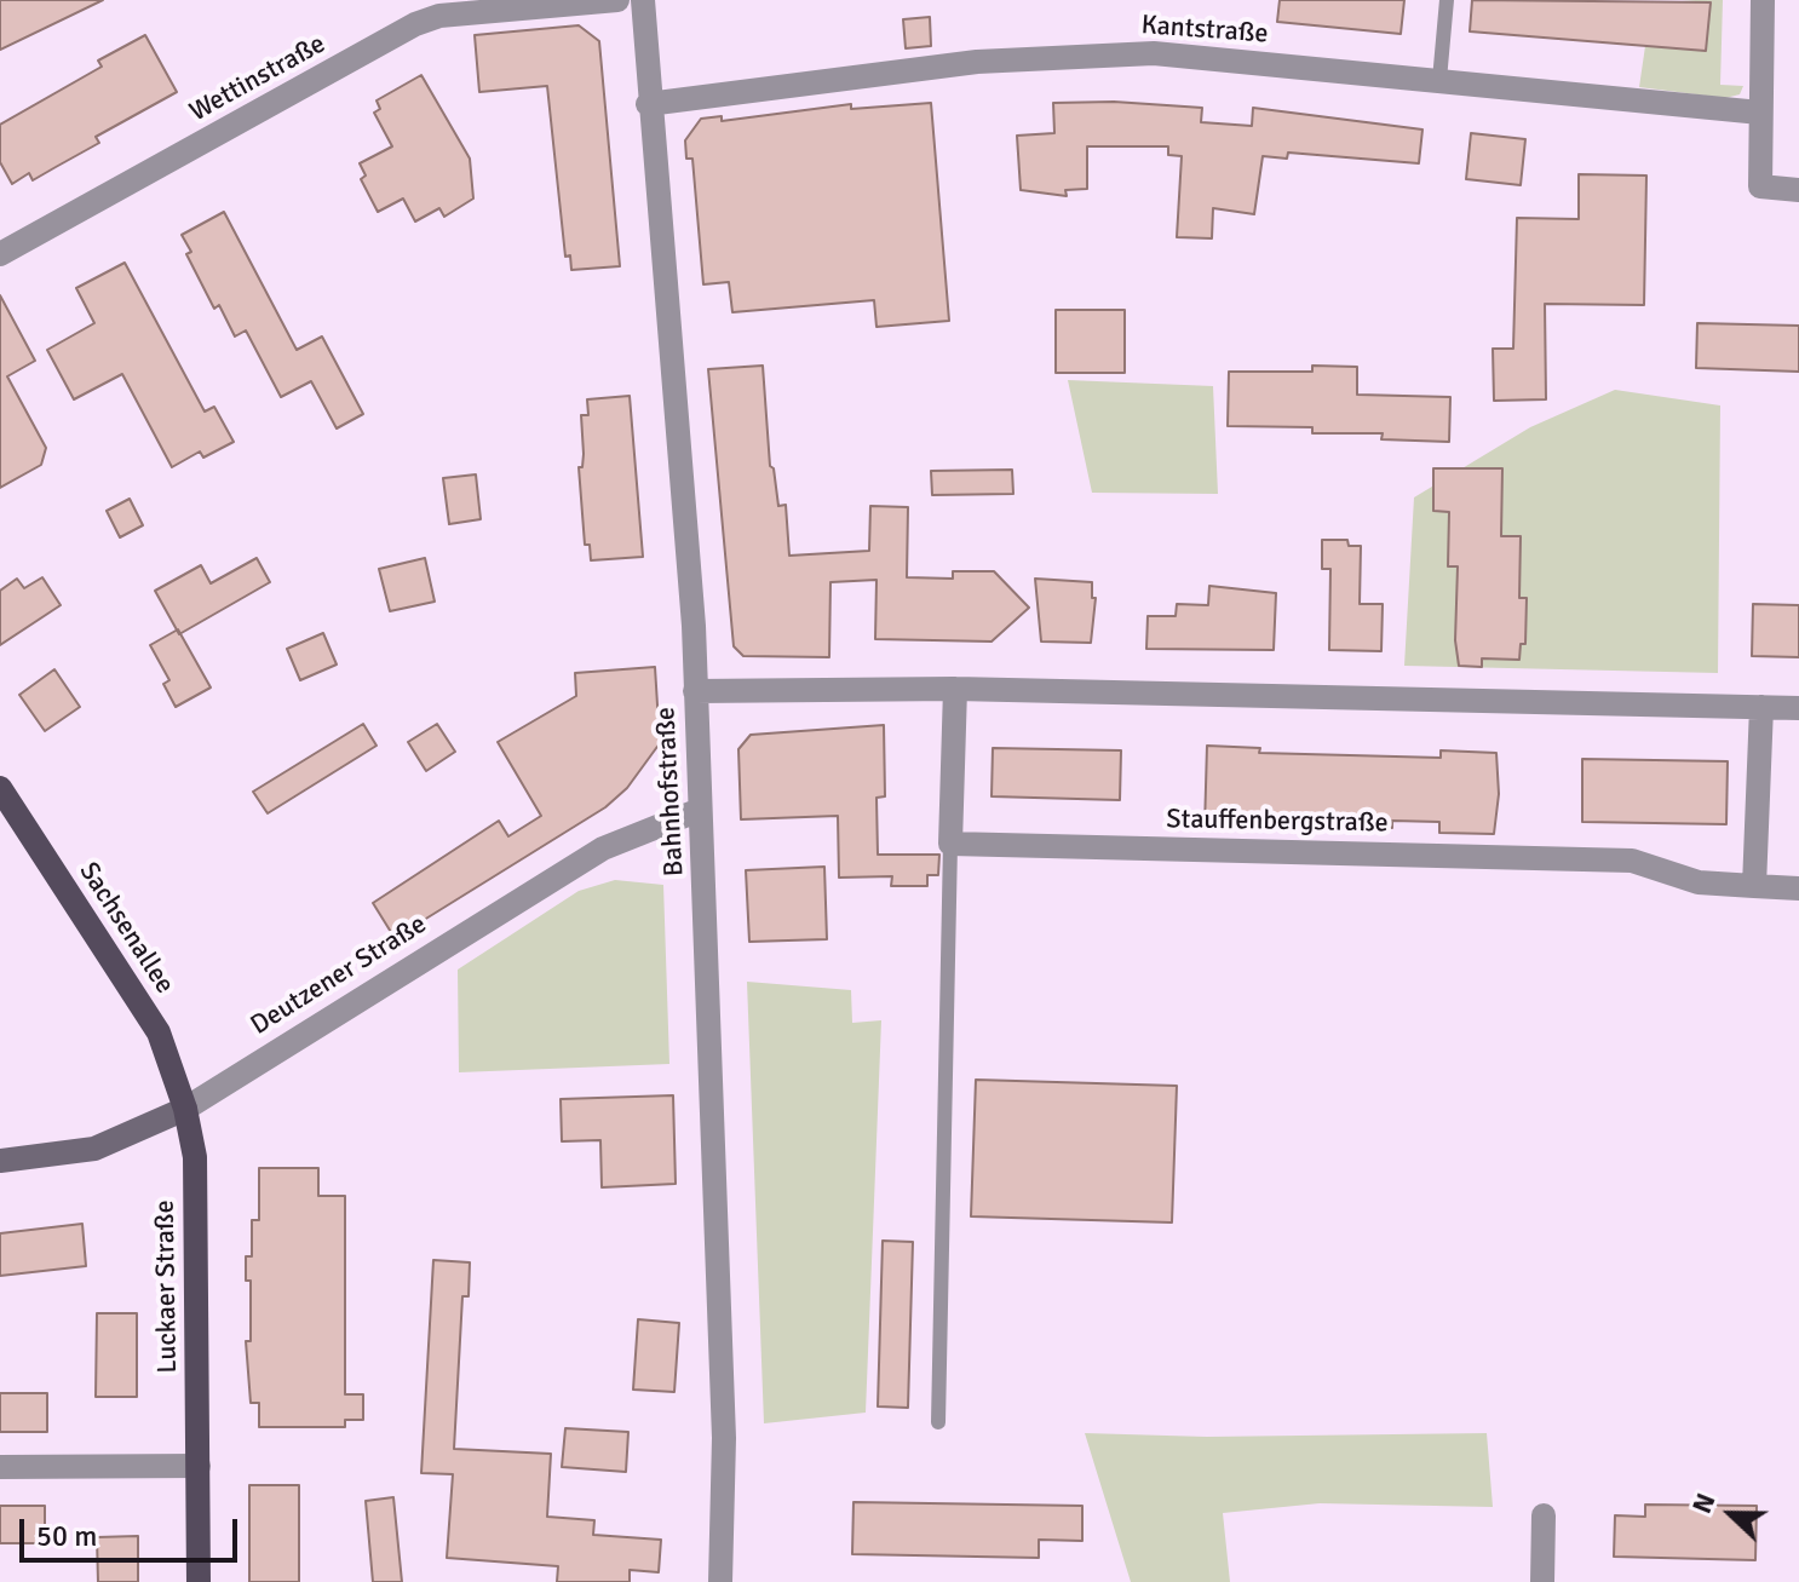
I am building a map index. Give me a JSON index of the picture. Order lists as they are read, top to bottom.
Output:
{
  "streets": {
    "main road": ["Sachsenallee", "Deutzener Straße", "Luckaer Straße"],
    "street": [
      "Kantstraße",
      "Wettinstraße",
      "Bahnhofstraße",
      "Stauffenbergstraße"
    ]
  },
  "crossings": [
    ["Kantstraße", "Bahnhofstraße"],
    ["Bahnhofstraße", "Deutzener Straße"],
    ["Sachsenallee", "Deutzener Straße"],
    ["Sachsenallee", "Luckaer Straße"],
    ["Deutzener Straße", "Luckaer Straße"]
  ],
  "scale_bar": "50 m",
  "north": "left"
}
